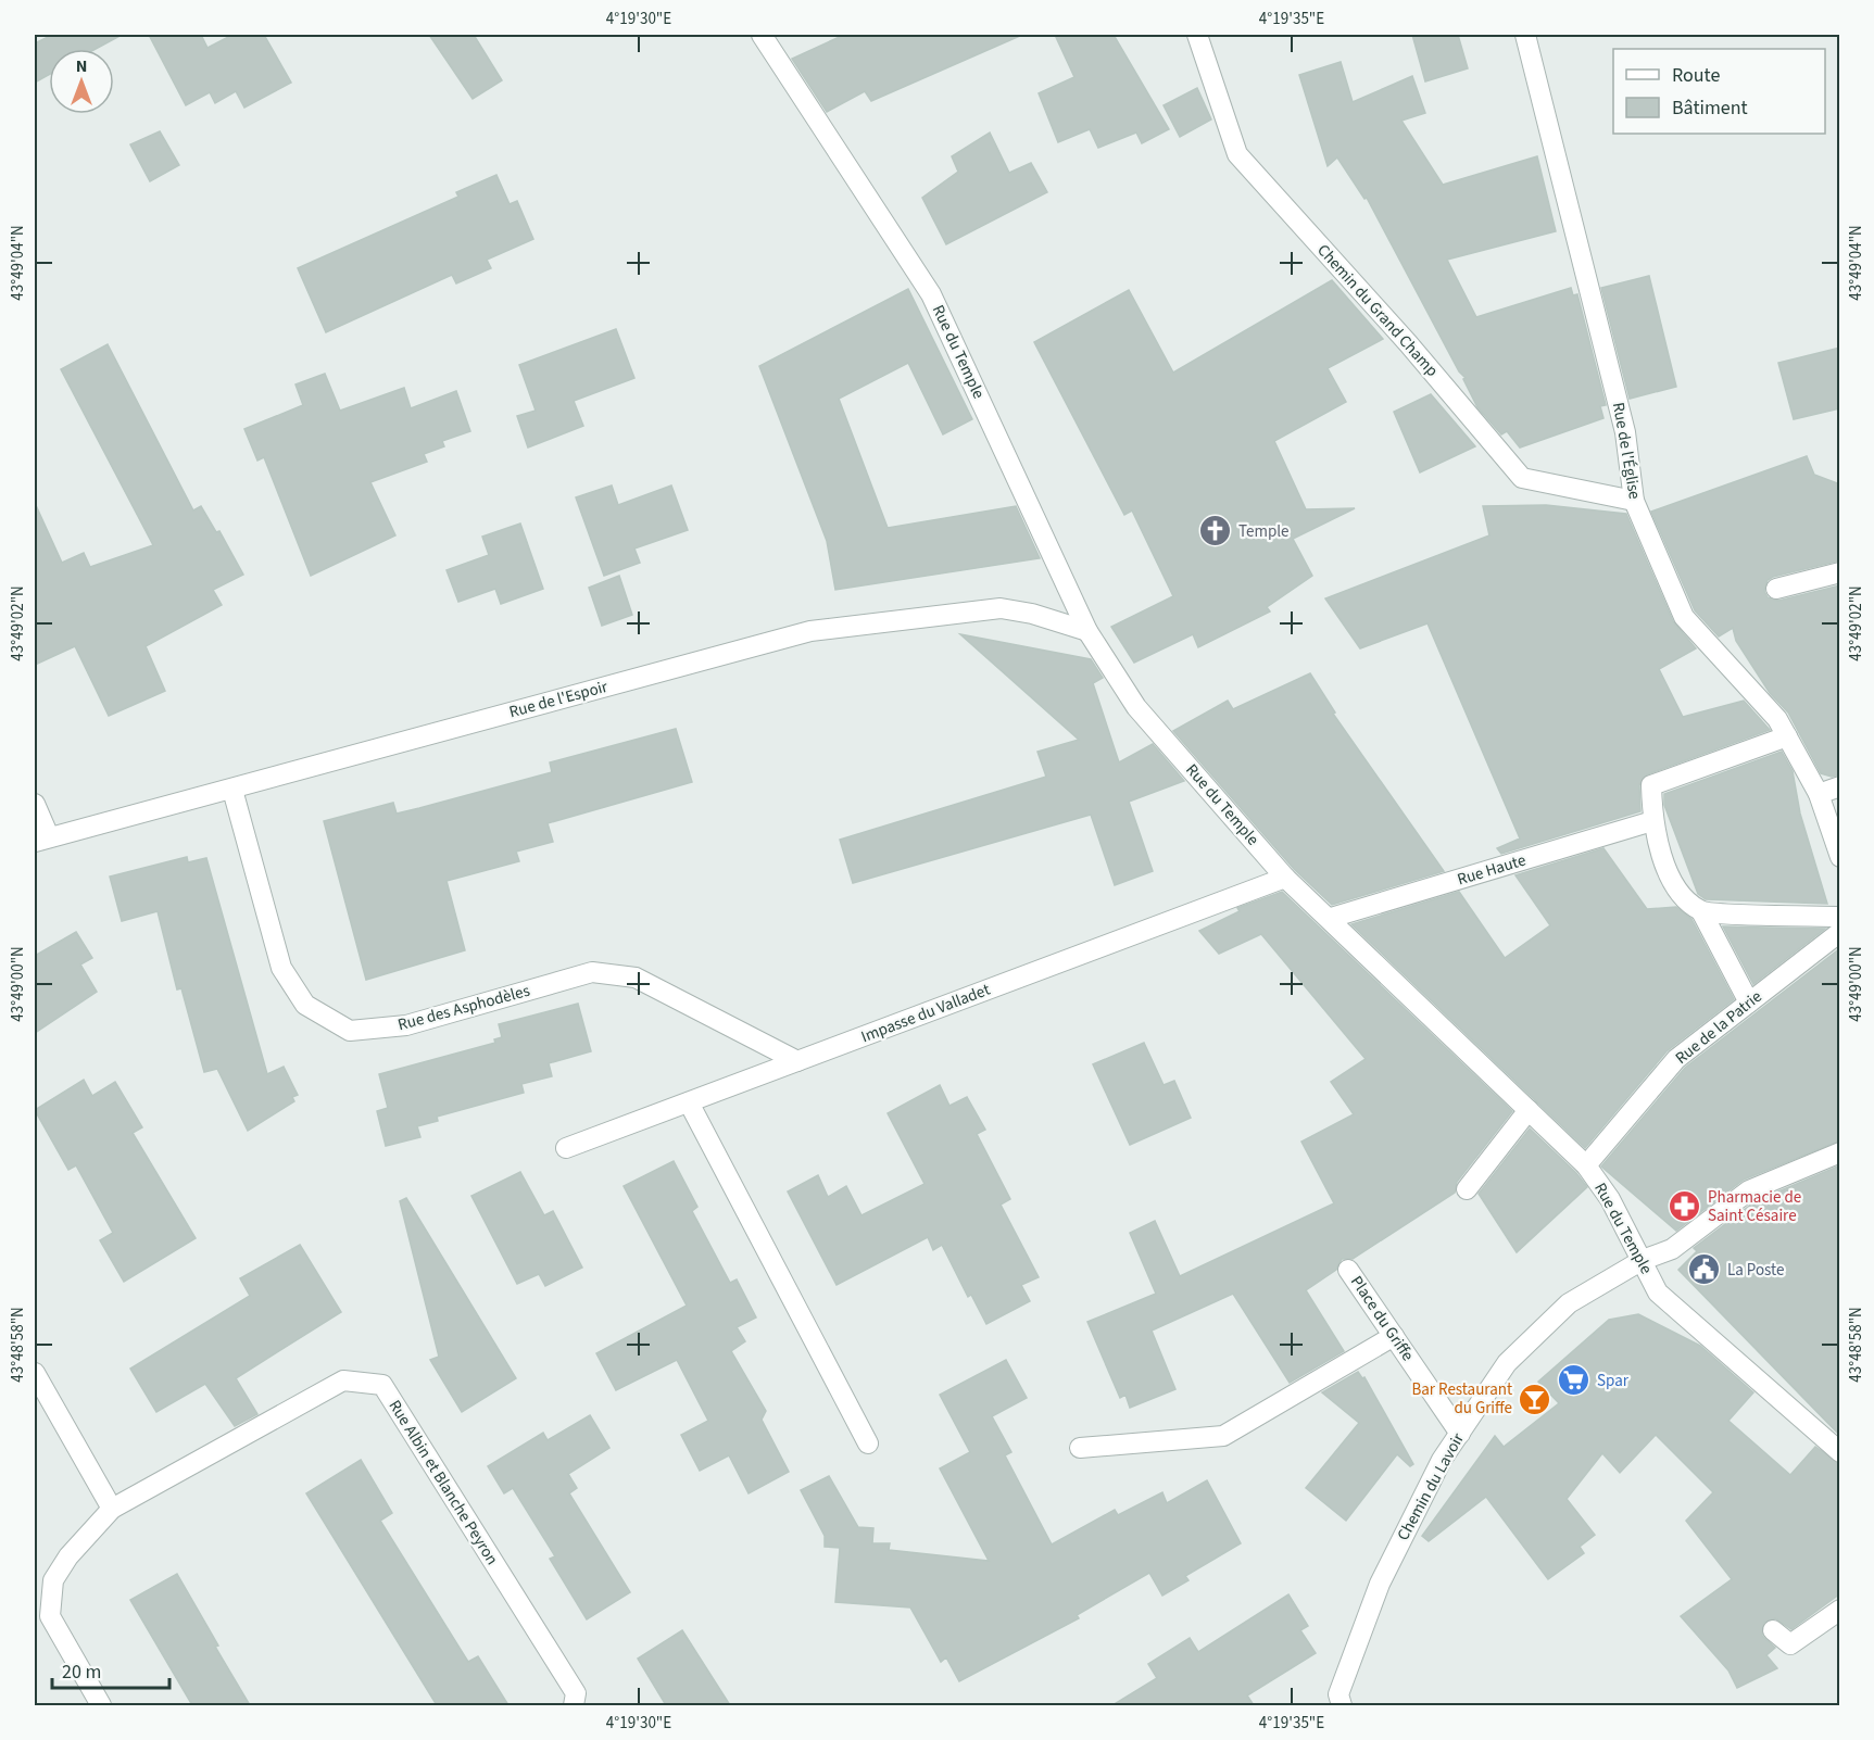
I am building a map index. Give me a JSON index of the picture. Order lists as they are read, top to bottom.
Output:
{
  "streets": {
    "street": [
      "Chemin du Grand Champ",
      "Rue du Temple",
      "Rue de l'Église",
      "Rue de l'Espoir",
      "Rue Haute",
      "Rue des Asphodèles",
      "Impasse du Valladet",
      "Rue de la Patrie",
      "Place du Griffe",
      "Rue Albin et Blanche Peyron",
      "Chemin du Lavoir"
    ]
  },
  "crossings": [
    ["Chemin du Grand Champ", "Rue de l'Église"],
    ["Rue du Temple", "Rue de l'Espoir"],
    ["Rue du Temple", "Rue Haute"],
    ["Rue du Temple", "Impasse du Valladet"],
    ["Rue du Temple", "Rue de la Patrie"],
    ["Rue du Temple", "Chemin du Lavoir"],
    ["Rue de l'Espoir", "Rue des Asphodèles"],
    ["Rue des Asphodèles", "Impasse du Valladet"],
    ["Place du Griffe", "Chemin du Lavoir"]
  ],
  "places": {
    "church": ["Temple"],
    "pharmacy": ["Pharmacie de Saint Césaire"],
    "public building": ["La Poste"],
    "supermarket": ["Spar"],
    "bar": ["Bar Restaurant du Griffe"]
  },
  "legend": ["Route", "Bâtiment"],
  "scale_bar": "20 m",
  "north": "top",
  "coordinates": [
    "4°19'30\"E",
    "4°19'35\"E",
    "43°49'04\"N",
    "43°49'02\"N",
    "43°49'00\"N",
    "43°48'58\"N"
  ]
}
